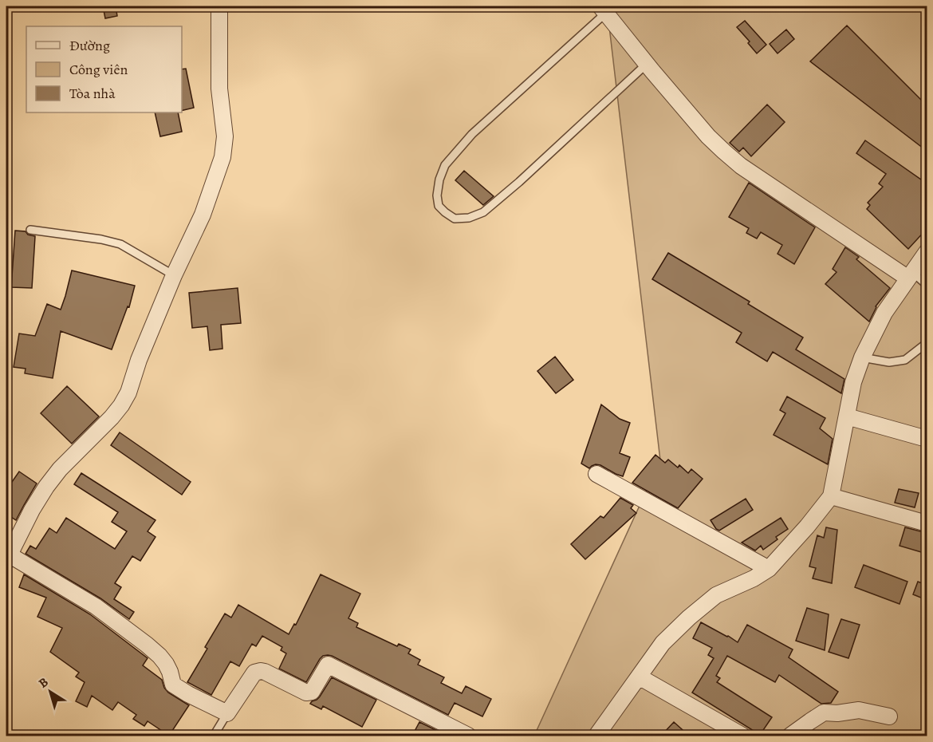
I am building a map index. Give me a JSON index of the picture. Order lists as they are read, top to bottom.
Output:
{
  "legend": ["Đường", "Công viên", "Tòa nhà"],
  "north": "top left"
}
